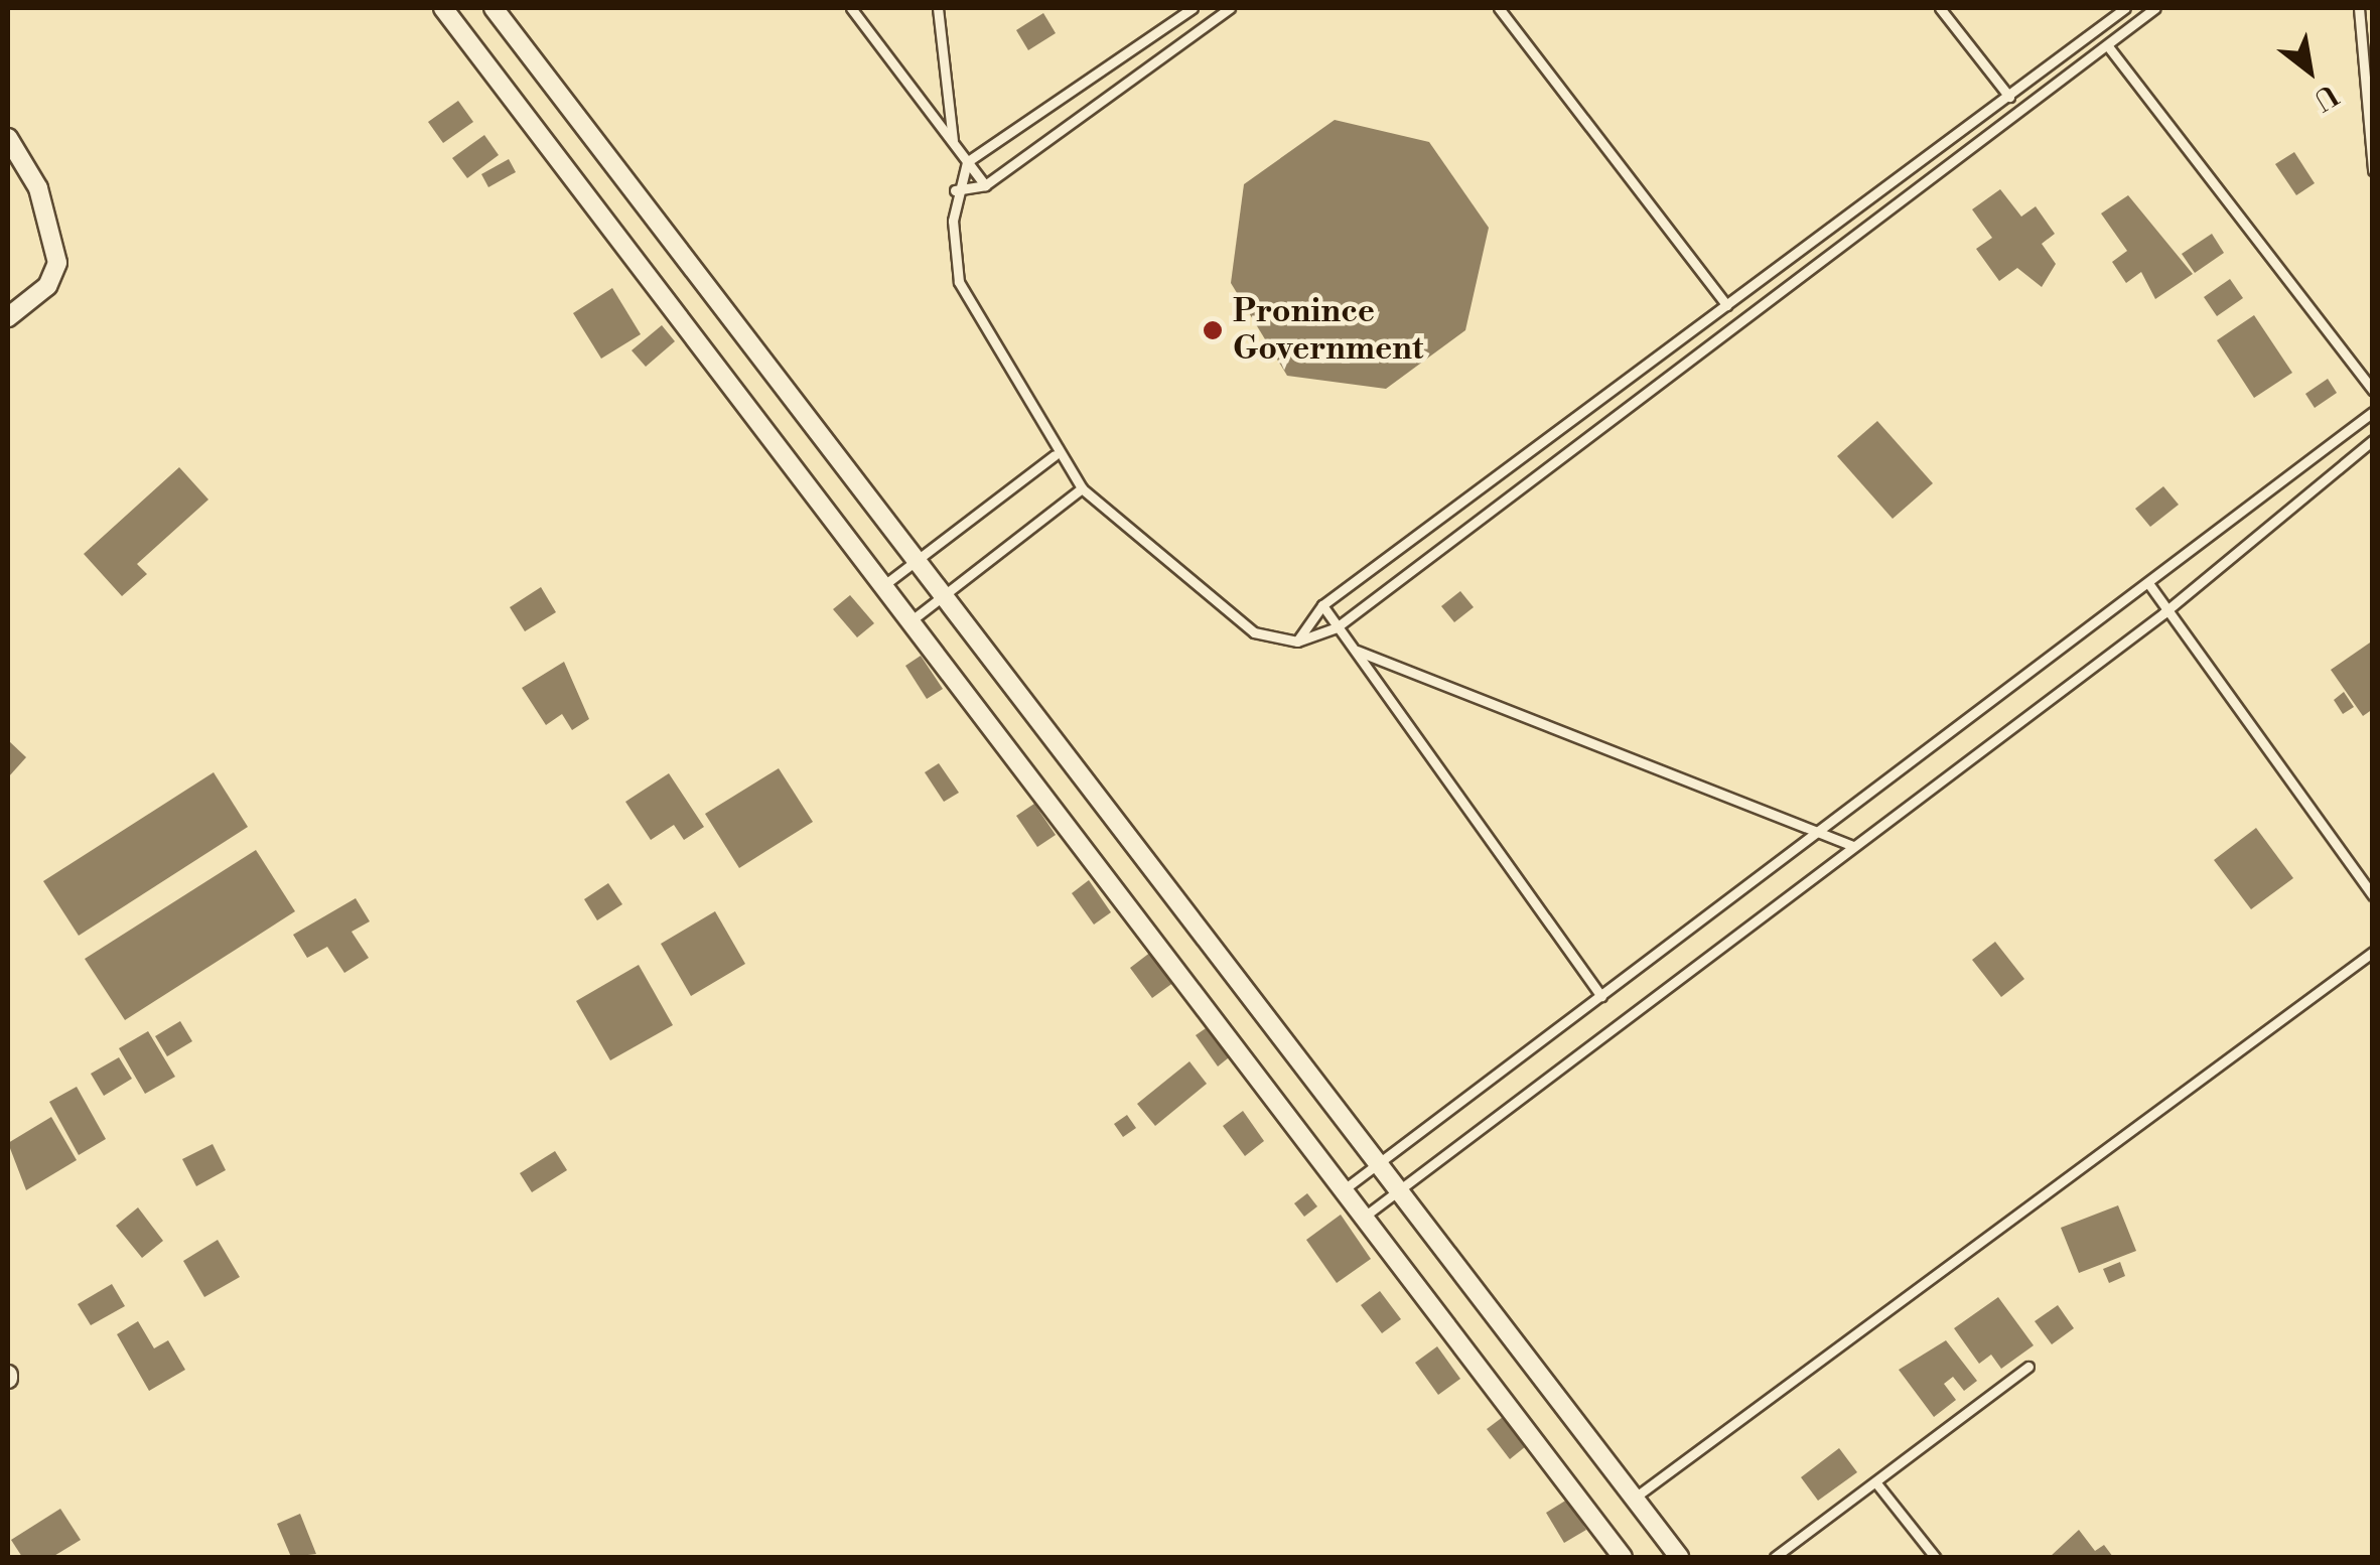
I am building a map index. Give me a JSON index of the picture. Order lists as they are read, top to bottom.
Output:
{
  "places": ["Pronince Government"],
  "north": "bottom right"
}
